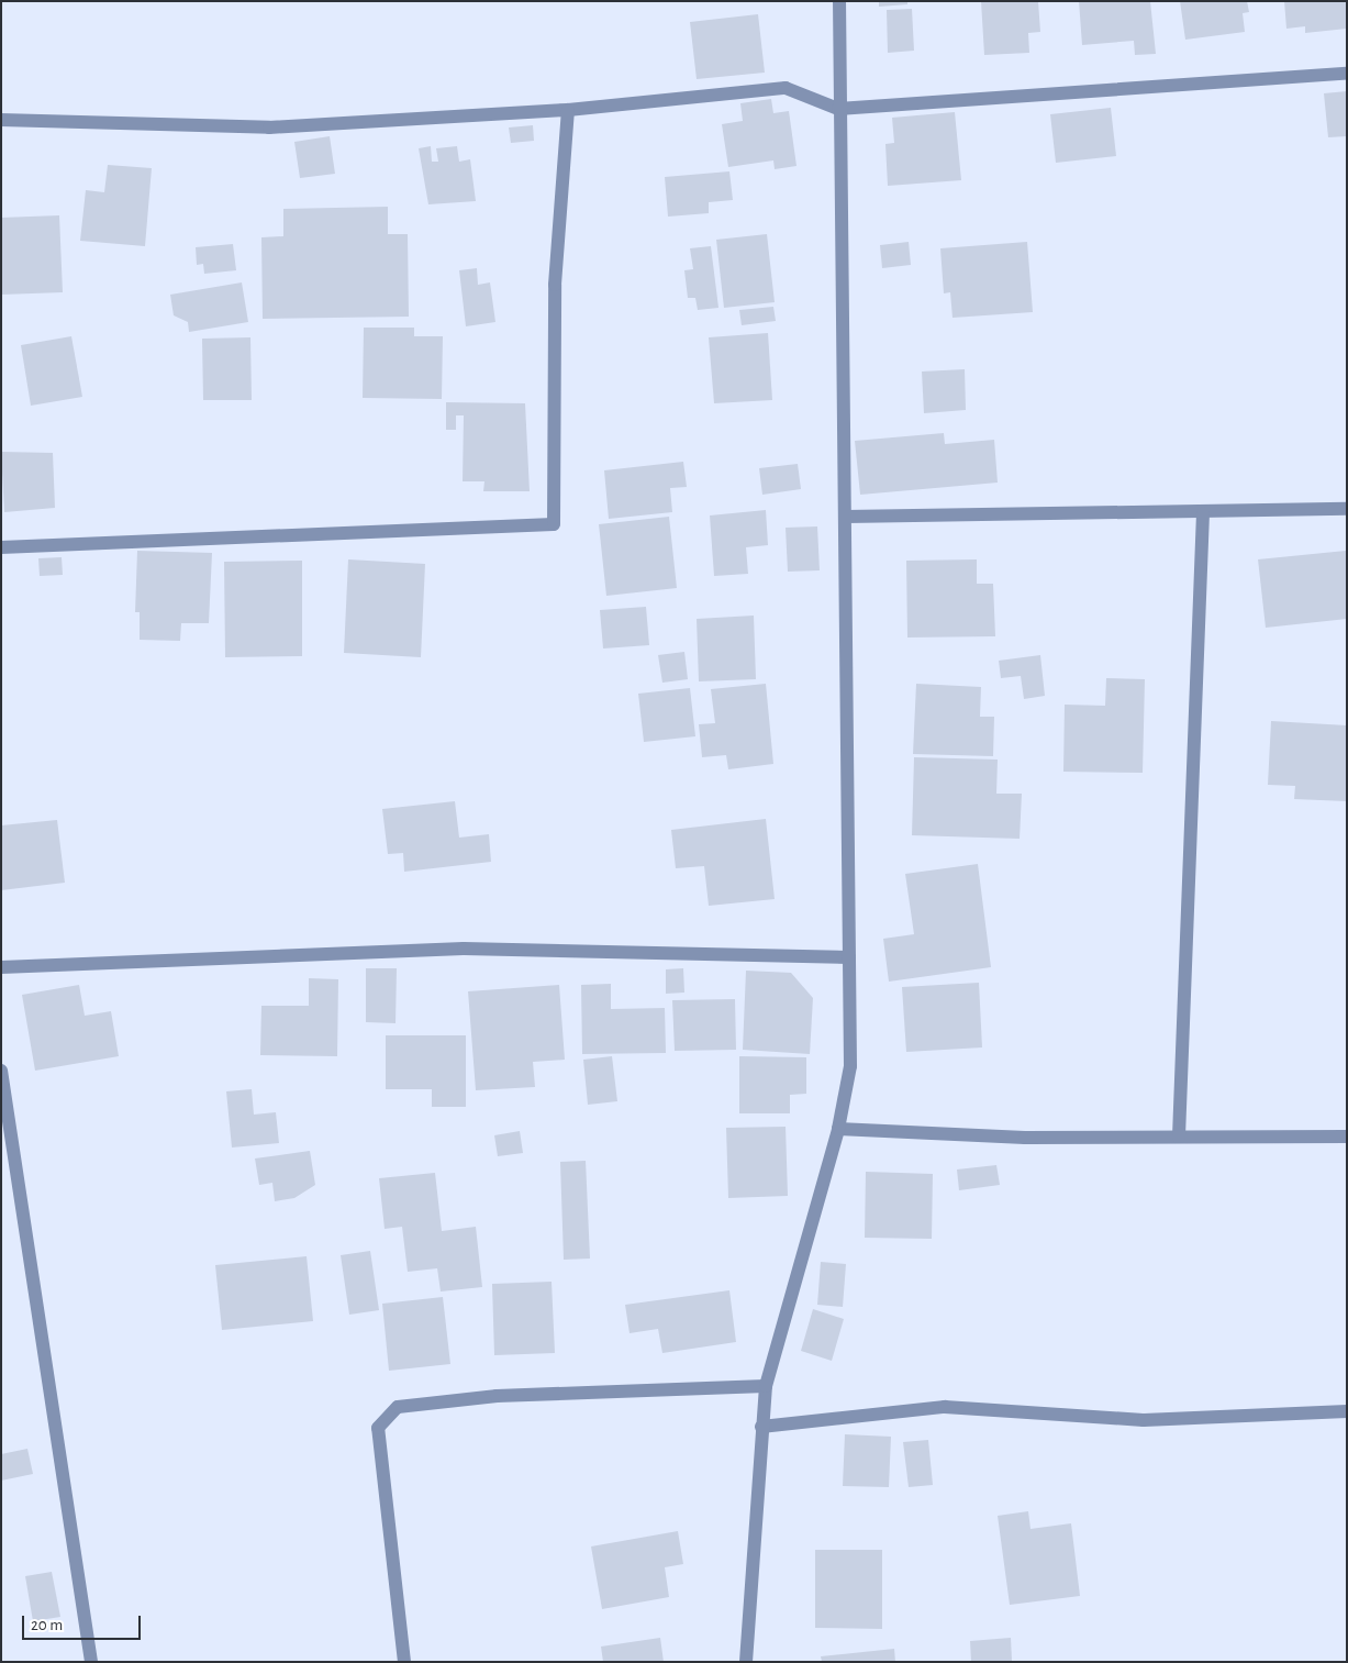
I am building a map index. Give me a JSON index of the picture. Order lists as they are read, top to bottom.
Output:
{
  "scale_bar": "20 m"
}
